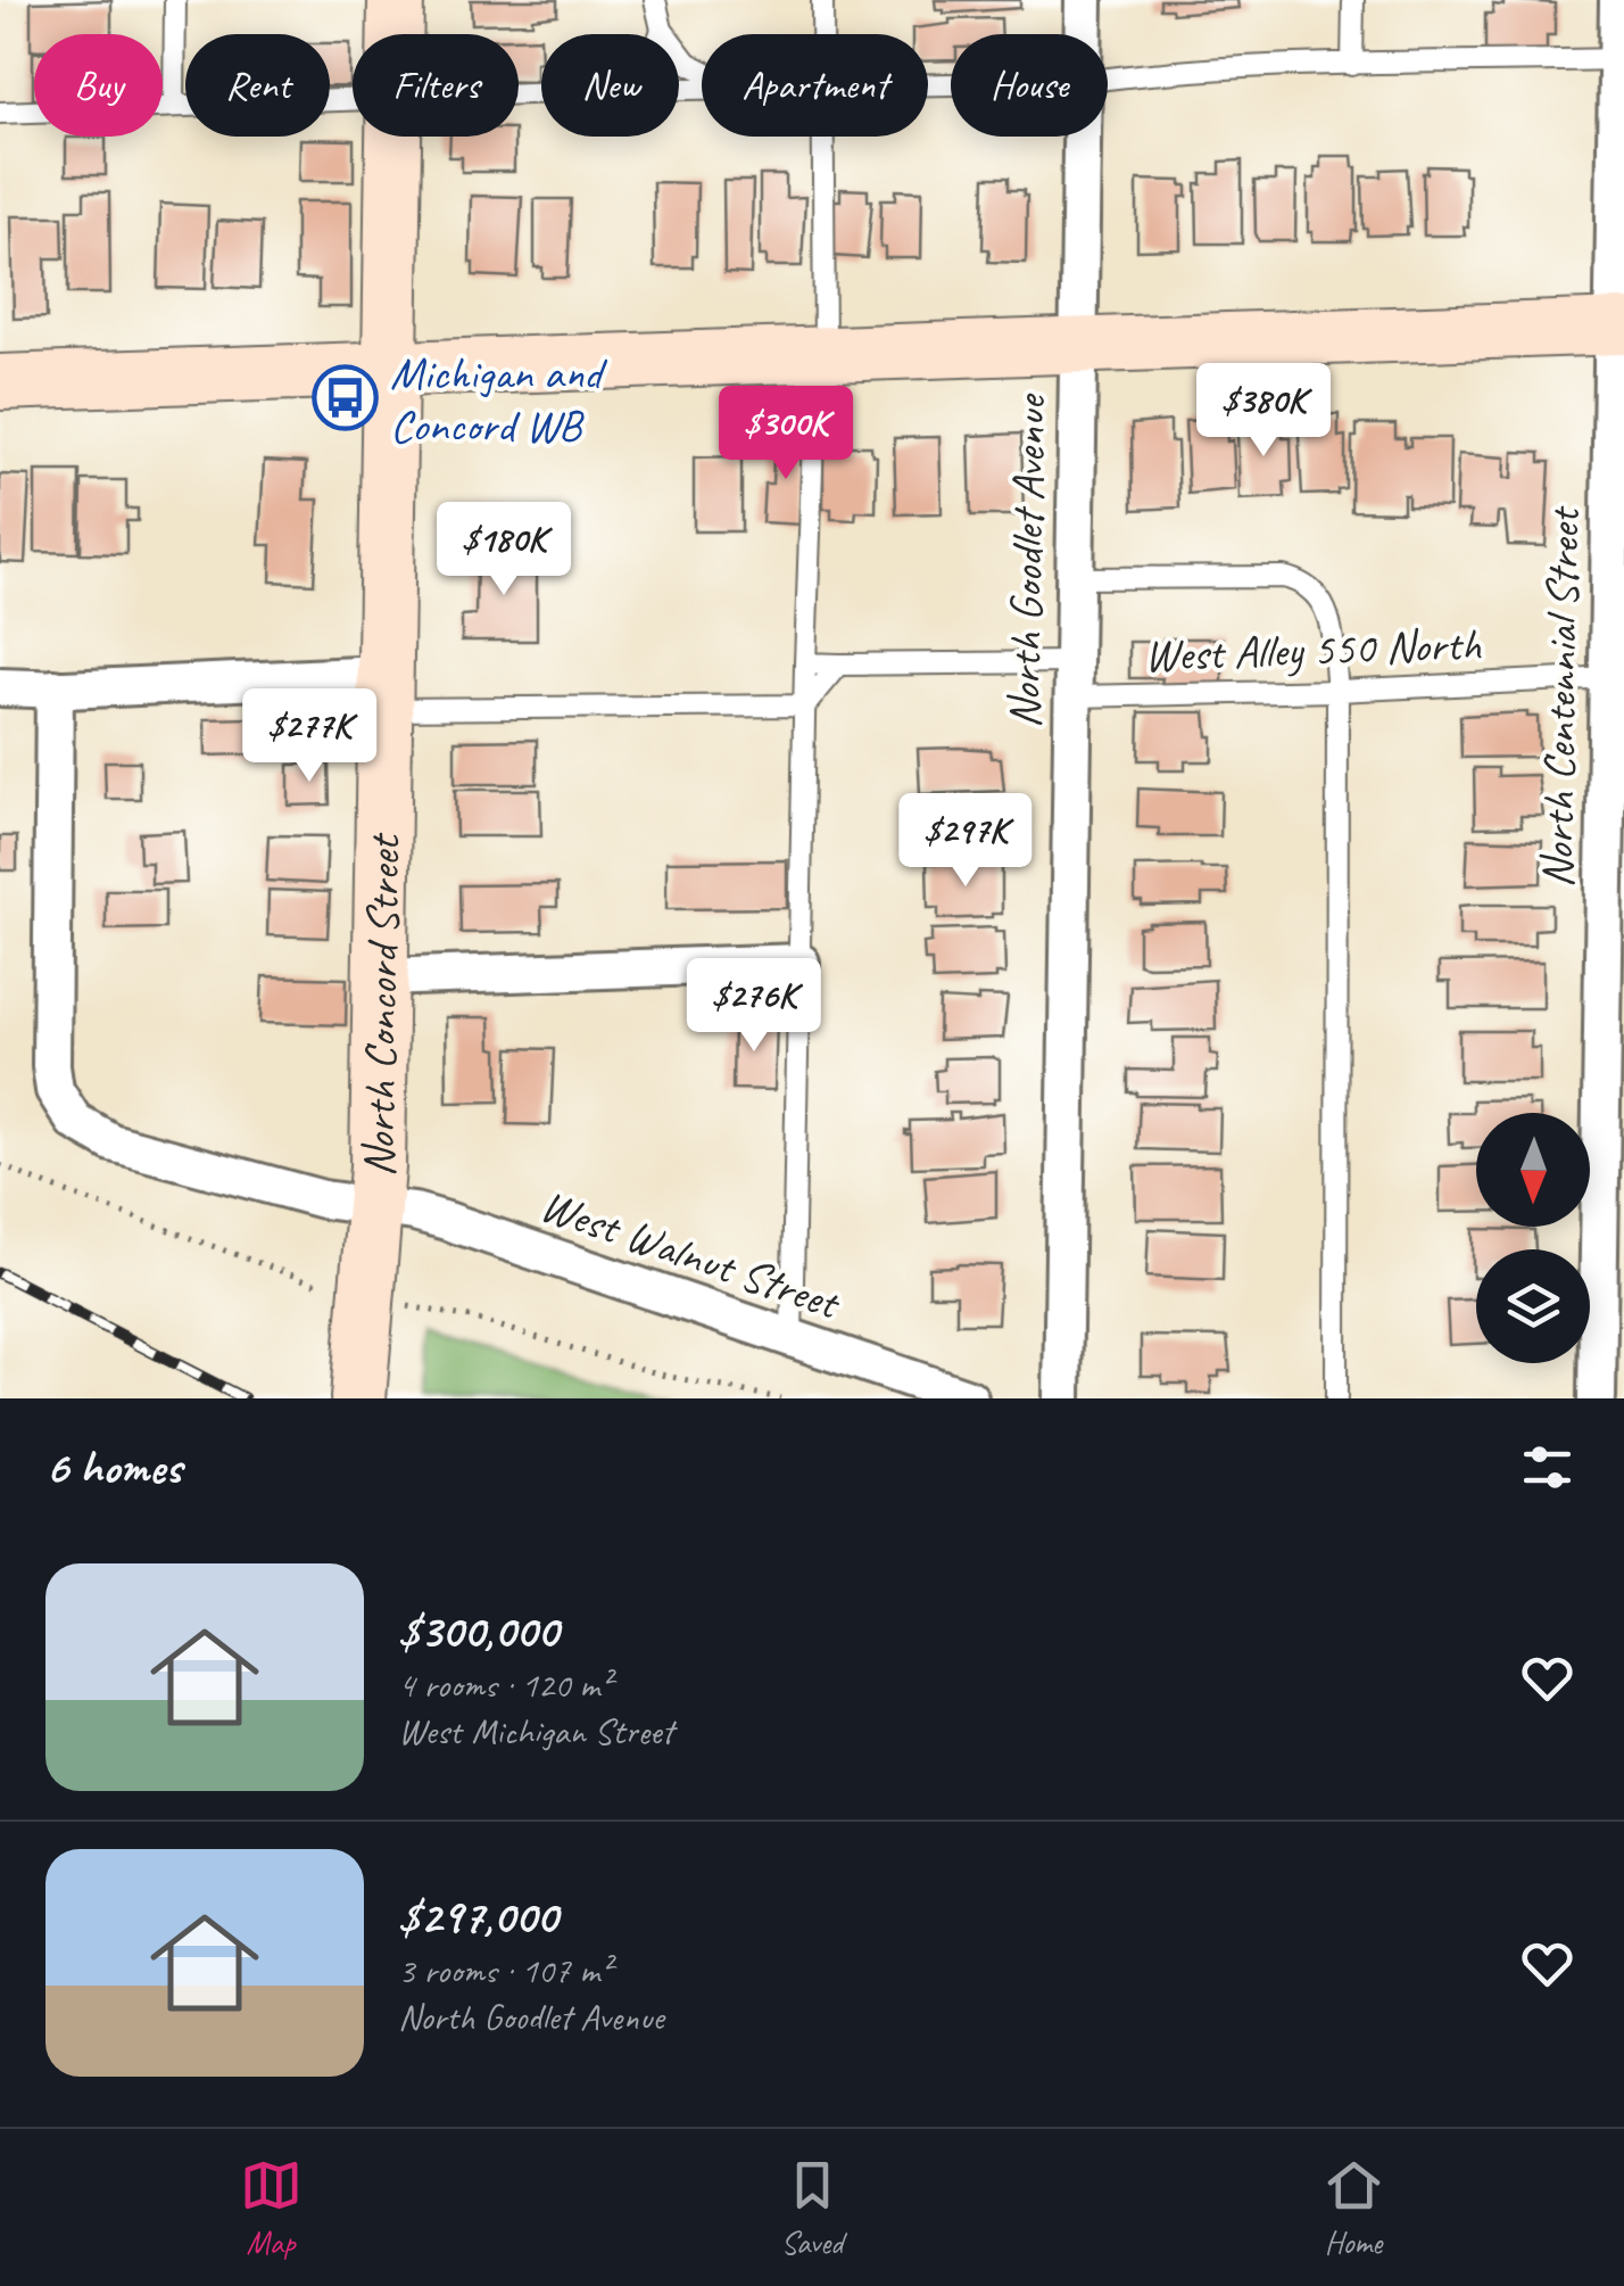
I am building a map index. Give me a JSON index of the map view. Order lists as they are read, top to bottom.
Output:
{
  "streets": {
    "main road": ["North Concord Street"],
    "street": ["North Goodlet Avenue", "North Centennial Street", "West Walnut Street"],
    "lane": ["West Alley 550 North"]
  },
  "crossings": [
    ["North Goodlet Avenue", "West Alley 550 North"],
    ["West Alley 550 North", "North Centennial Street"],
    ["North Concord Street", "West Walnut Street"]
  ],
  "places": {
    "bus stop": ["Michigan and Concord WB"]
  },
  "north": "bottom",
  "page": {
    "chip": [
      "Buy",
      "Rent",
      "Filters",
      "New",
      "Apartment",
      "House"
    ],
    "price": [
      "$380K",
      "$300K",
      "$180K",
      "$277K",
      "$297K",
      "$276K"
    ],
    "heading": "6 homes",
    "list": [
      {
        "name": "$300,000",
        "note": "4 rooms · 120 m² · West Michigan Street"
      },
      {
        "name": "$297,000",
        "note": "3 rooms · 107 m² · North Goodlet Avenue"
      }
    ],
    "tabs": ["Map", "Saved", "Home"]
  }
}
